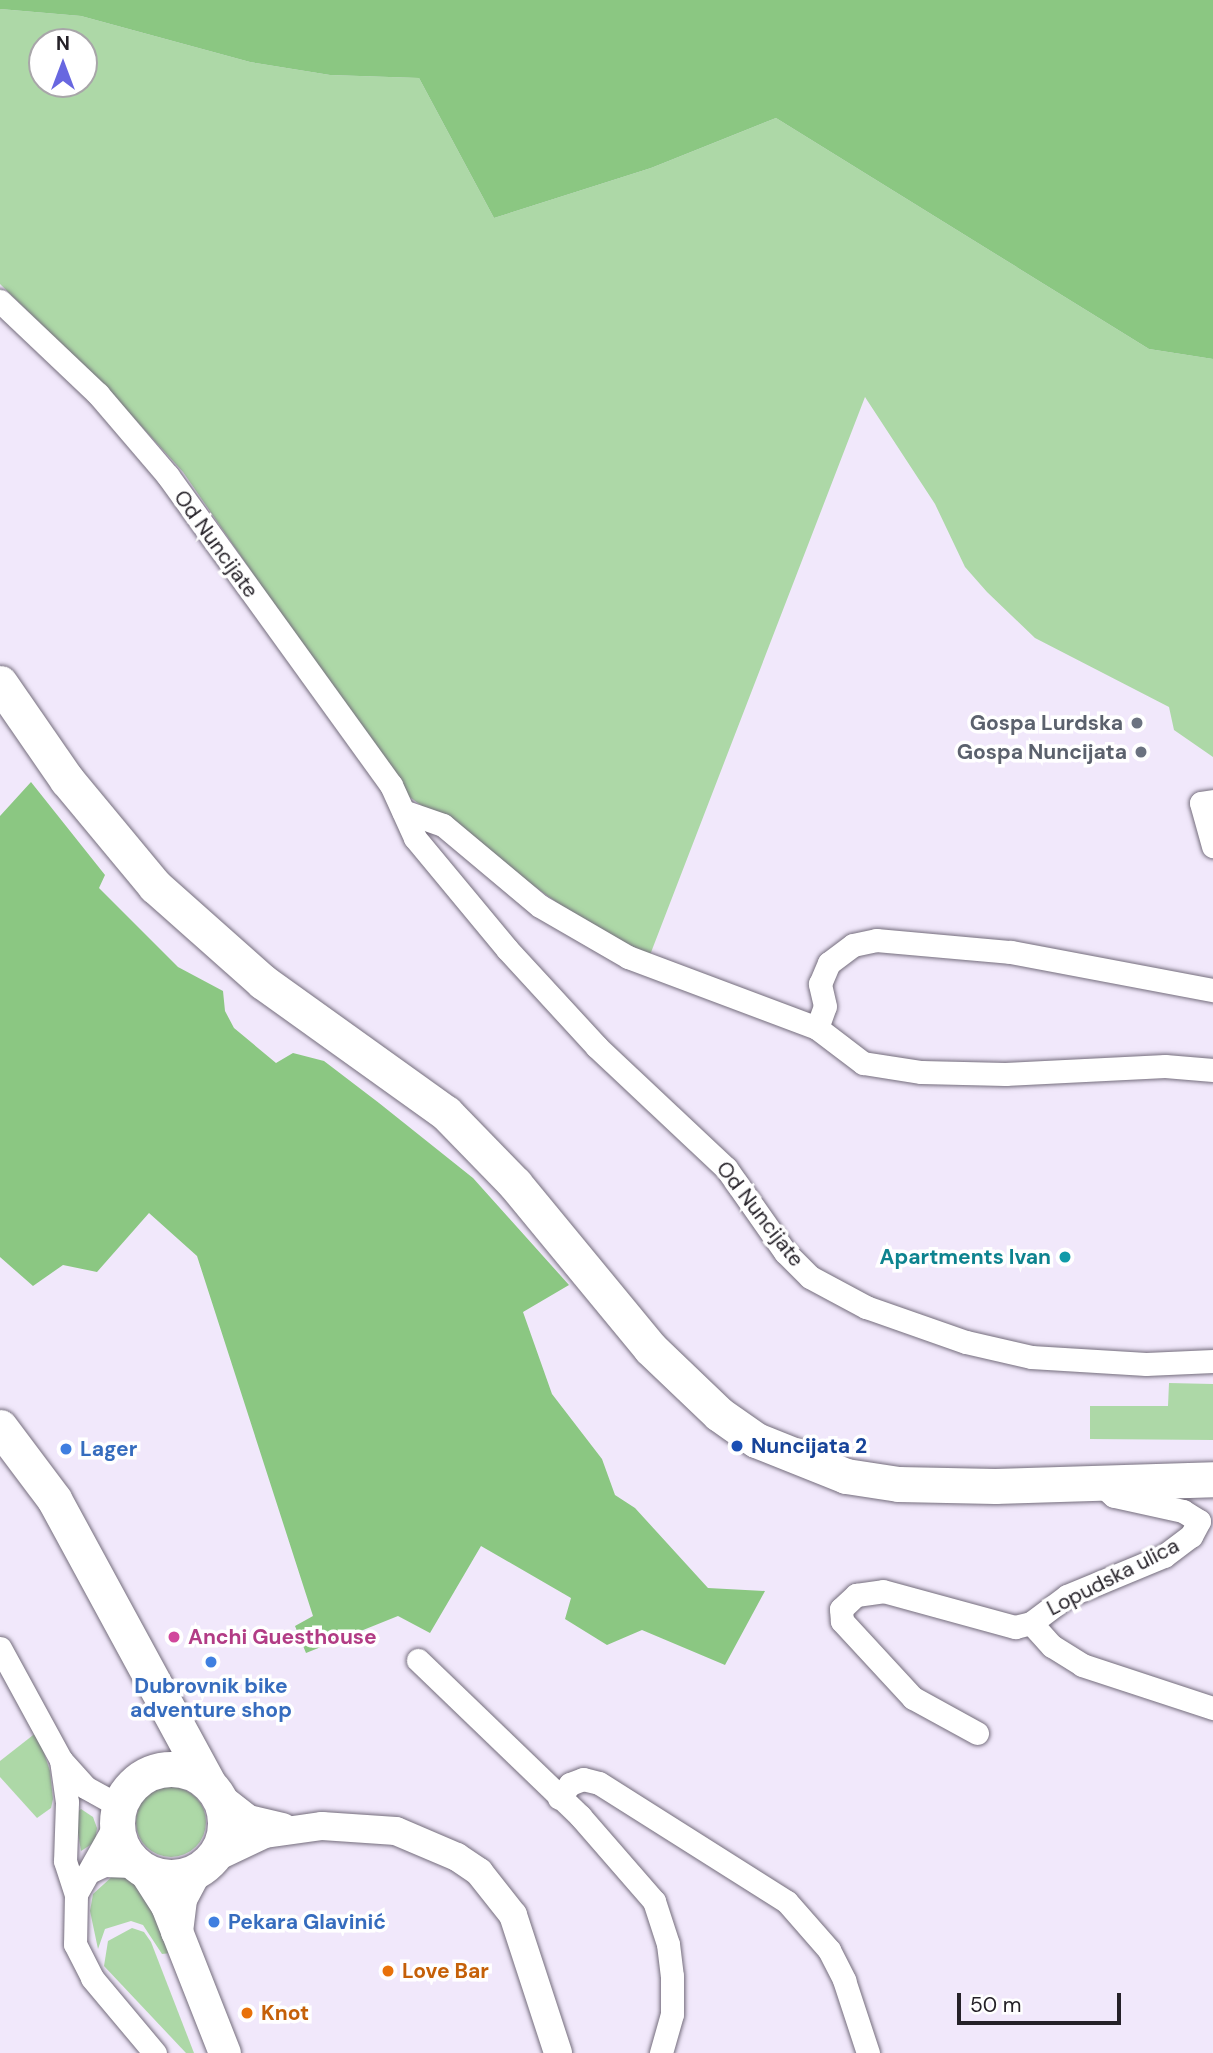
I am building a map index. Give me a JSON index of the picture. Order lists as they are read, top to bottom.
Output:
{
  "streets": {
    "street": ["Od Nuncijate", "Lopudska ulica"]
  },
  "places": [
    "Gospa Lurdska",
    "Gospa Nuncijata",
    "Apartments Ivan",
    "Nuncijata 2",
    "Lager",
    "Anchi Guesthouse",
    "Dubrovnik bike adventure shop",
    "Pekara Glavinić",
    "Love Bar",
    "Knot"
  ],
  "scale_bar": "50 m",
  "north": "top"
}
